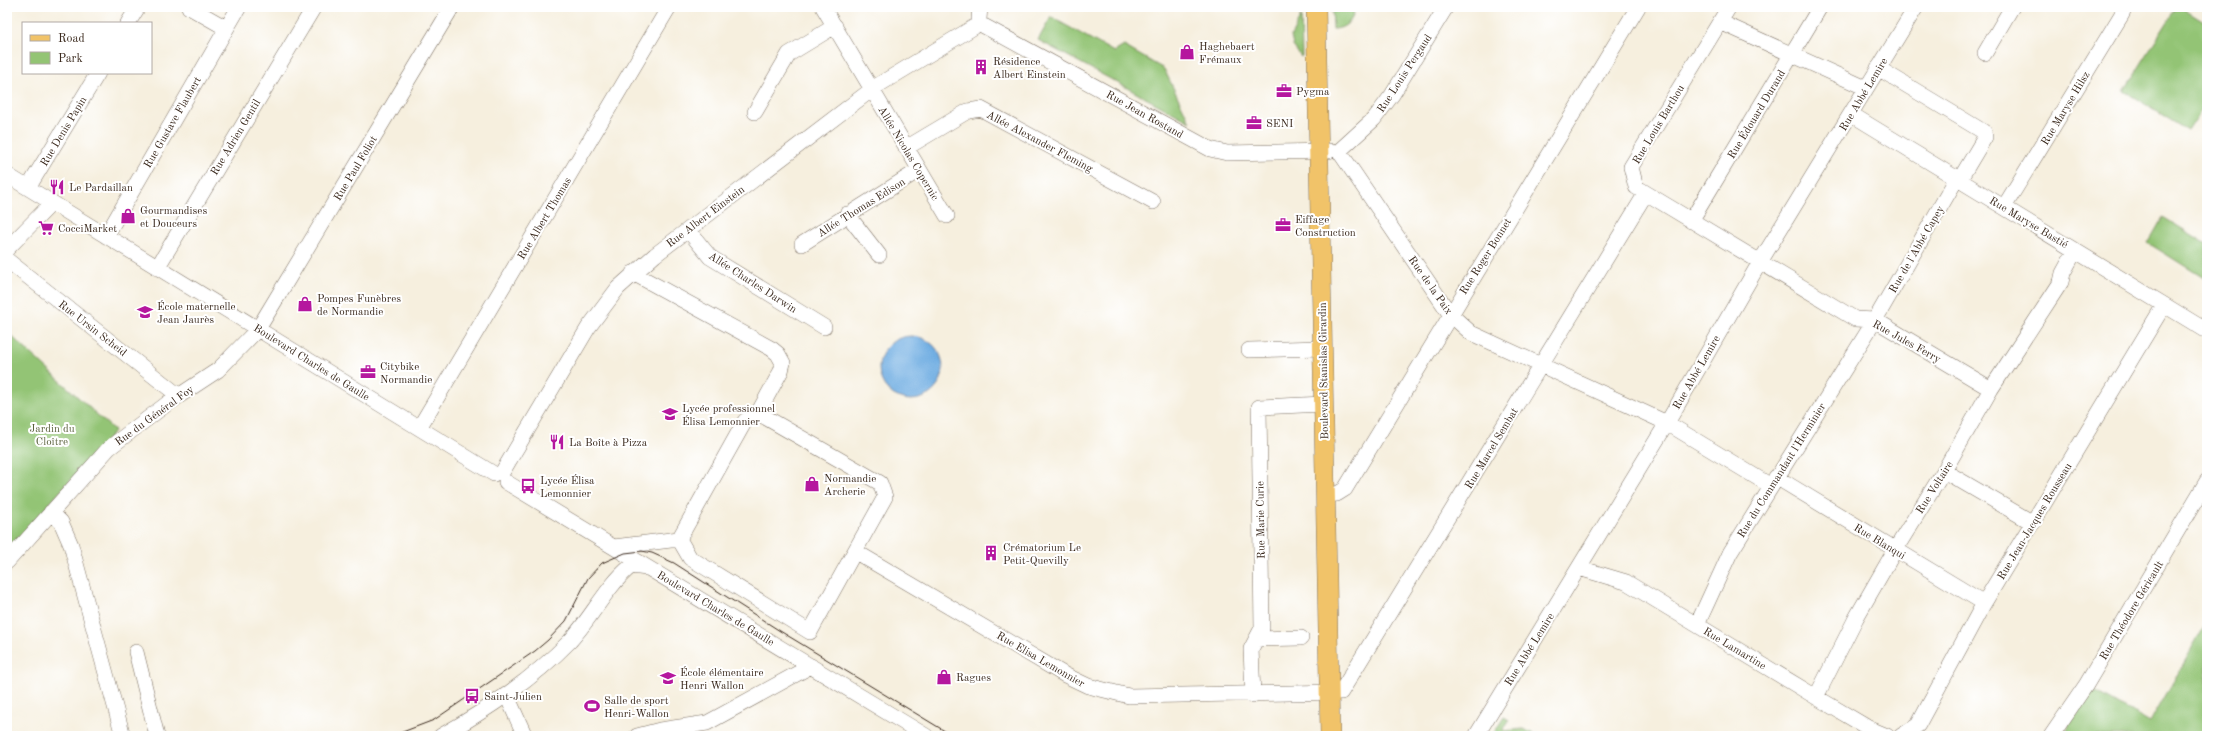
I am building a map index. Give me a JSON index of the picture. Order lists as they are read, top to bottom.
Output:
{
  "streets": {
    "main road": ["Boulevard Stanislas Girardin"],
    "street": [
      "Rue Louis Pergaud",
      "Rue Abbé Lemire",
      "Rue Maryse Hilsz",
      "Rue Jean Rostand",
      "Rue Édouard Durand",
      "Rue Gustave Flaubert",
      "Rue Louis Barthou",
      "Rue Denis Papin",
      "Rue Adrien Gentil",
      "Allée Alexander Fleming",
      "Allée Nicolas Copernic",
      "Rue Paul Foliot",
      "Allée Thomas Edison",
      "Rue Albert Einstein",
      "Rue Albert Thomas",
      "Rue Maryse Bastié",
      "Rue de l'Abbé Capey",
      "Rue Roger Bonnet",
      "Allée Charles Darwin",
      "Rue de la Paix",
      "Rue Ursin Scheid",
      "Rue Jules Ferry",
      "Boulevard Charles de Gaulle",
      "Rue du Général Foy",
      "Rue Marcel Sembat",
      "Rue du Commandant l'Herminier",
      "Rue Voltaire",
      "Rue Marie Curie",
      "Rue Jean-Jacques Rousseau",
      "Rue Blanqui",
      "Rue Théodore Géricault",
      "Rue Lamartine",
      "Rue Elisa Lemonnier"
    ]
  },
  "crossings": [
    ["Rue Louis Pergaud", "Rue de la Paix"],
    ["Rue Abbé Lemire", "Rue Louis Barthou"],
    ["Rue Abbé Lemire", "Rue Maryse Bastié"],
    ["Rue Abbé Lemire", "Rue de l'Abbé Capey"],
    ["Rue Abbé Lemire", "Rue de la Paix"],
    ["Rue Abbé Lemire", "Rue Jules Ferry"],
    ["Rue Abbé Lemire", "Rue Blanqui"],
    ["Rue Abbé Lemire", "Rue Lamartine"],
    ["Rue Maryse Hilsz", "Rue Maryse Bastié"],
    ["Rue Jean Rostand", "Rue Albert Einstein"],
    ["Rue Jean Rostand", "Boulevard Stanislas Girardin"],
    ["Rue Édouard Durand", "Rue Louis Barthou"],
    ["Rue Gustave Flaubert", "Boulevard Charles de Gaulle"],
    ["Rue Louis Barthou", "Rue Jules Ferry"],
    ["Rue Louis Barthou", "Rue Marcel Sembat"],
    ["Rue Denis Papin", "Boulevard Charles de Gaulle"],
    ["Rue Adrien Gentil", "Boulevard Charles de Gaulle"],
    ["Allée Alexander Fleming", "Allée Nicolas Copernic"],
    ["Allée Nicolas Copernic", "Allée Thomas Edison"],
    ["Allée Nicolas Copernic", "Rue Albert Einstein"],
    ["Rue Paul Foliot", "Boulevard Charles de Gaulle"],
    ["Rue Paul Foliot", "Rue du Général Foy"],
    ["Rue Albert Einstein", "Allée Charles Darwin"],
    ["Rue Albert Einstein", "Boulevard Charles de Gaulle"],
    ["Rue Albert Thomas", "Boulevard Charles de Gaulle"],
    ["Rue Maryse Bastié", "Rue de l'Abbé Capey"],
    ["Rue Maryse Bastié", "Rue Voltaire"],
    ["Rue Maryse Bastié", "Rue Jean-Jacques Rousseau"],
    ["Rue de l'Abbé Capey", "Rue Jules Ferry"],
    ["Rue de l'Abbé Capey", "Rue du Commandant l'Herminier"],
    ["Rue Roger Bonnet", "Rue de la Paix"],
    ["Rue Roger Bonnet", "Boulevard Stanislas Girardin"],
    ["Rue de la Paix", "Rue Marcel Sembat"],
    ["Rue de la Paix", "Rue Blanqui"],
    ["Rue Ursin Scheid", "Rue du Général Foy"],
    ["Rue Jules Ferry", "Rue du Commandant l'Herminier"],
    ["Rue Jules Ferry", "Rue Voltaire"],
    ["Boulevard Charles de Gaulle", "Rue du Général Foy"],
    ["Boulevard Stanislas Girardin", "Rue Marcel Sembat"],
    ["Boulevard Stanislas Girardin", "Rue Marie Curie"],
    ["Boulevard Stanislas Girardin", "Rue Elisa Lemonnier"],
    ["Rue Marcel Sembat", "Rue Elisa Lemonnier"],
    ["Rue du Commandant l'Herminier", "Rue Blanqui"],
    ["Rue du Commandant l'Herminier", "Rue Lamartine"],
    ["Rue Voltaire", "Rue Blanqui"],
    ["Rue Voltaire", "Rue Lamartine"],
    ["Rue Marie Curie", "Rue Elisa Lemonnier"],
    ["Rue Jean-Jacques Rousseau", "Rue Blanqui"]
  ],
  "parks": ["Jardin du Cloître"],
  "places": {
    "shop": [
      "Haghebaert Frémaux",
      "Gourmandises et Douceurs",
      "Pompes Funèbres de Normandie",
      "Normandie Archerie",
      "Ragues"
    ],
    "building": ["Résidence Albert Einstein", "Crématorium Le Petit-Quevilly"],
    "office": [
      "Pygma",
      "SENI",
      "Eiffage Construction",
      "Citybike Normandie"
    ],
    "restaurant": ["Le Pardaillan", "La Boîte à Pizza"],
    "supermarket": ["CocciMarket"],
    "school or university": ["École maternelle Jean Jaurès", "Lycée professionnel Élisa Lemonnier", "École élémentaire Henri Wallon"],
    "bus stop": ["Lycée Élisa Lemonnier", "Saint-Julien"],
    "sports": ["Salle de sport Henri-Wallon"]
  },
  "legend": ["Road", "Park"]
}
